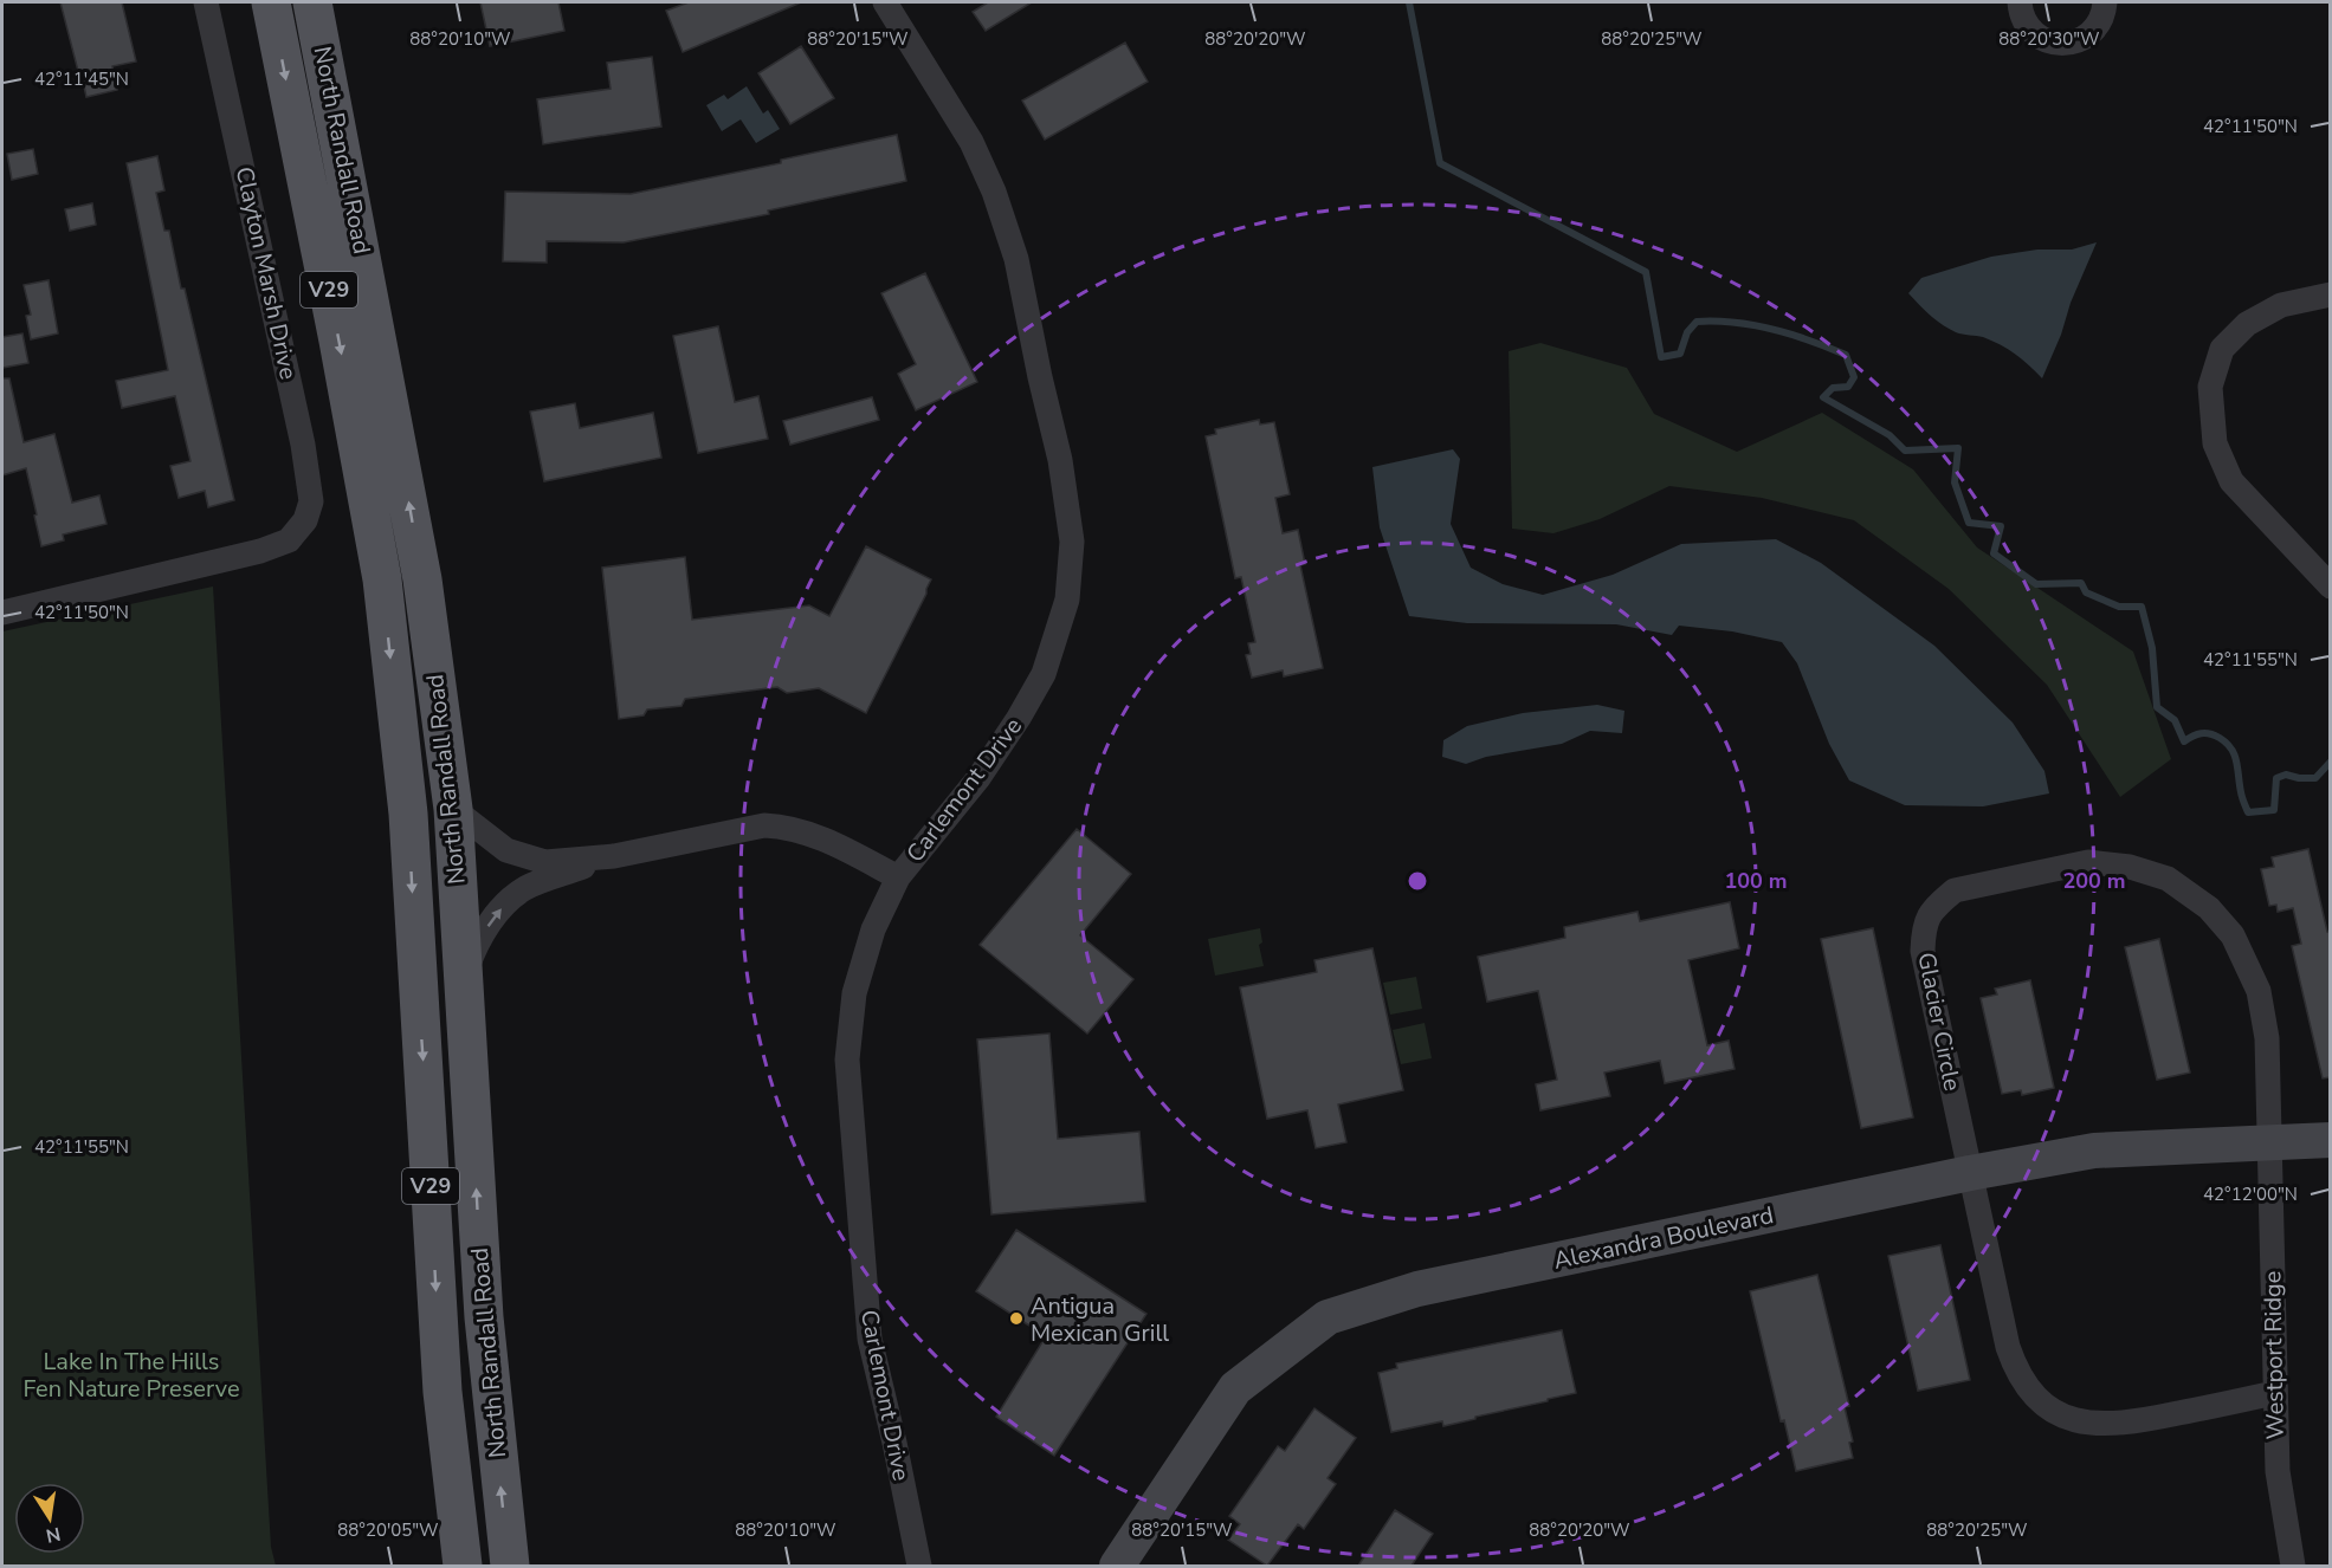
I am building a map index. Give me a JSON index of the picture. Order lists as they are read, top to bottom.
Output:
{
  "streets": {
    "main road": ["North Randall Road", "V29"],
    "street": [
      "Clayton Marsh Drive",
      "Carlemont Drive",
      "Glacier Circle",
      "Alexandra Boulevard",
      "Westport Ridge"
    ]
  },
  "crossings": [
    ["Glacier Circle", "Alexandra Boulevard"],
    ["Glacier Circle", "Westport Ridge"],
    ["Alexandra Boulevard", "Westport Ridge"]
  ],
  "parks": ["Lake In The Hills Fen Nature Preserve"],
  "places": ["Antigua Mexican Grill"],
  "north": "bottom",
  "coordinates": [
    "88°20'10\"W",
    "88°20'15\"W",
    "88°20'20\"W",
    "88°20'25\"W",
    "88°20'30\"W",
    "42°11'45\"N",
    "42°11'50\"N",
    "42°11'55\"N",
    "42°12'00\"N",
    "88°20'05\"W"
  ],
  "rings": ["100 m", "200 m"]
}
